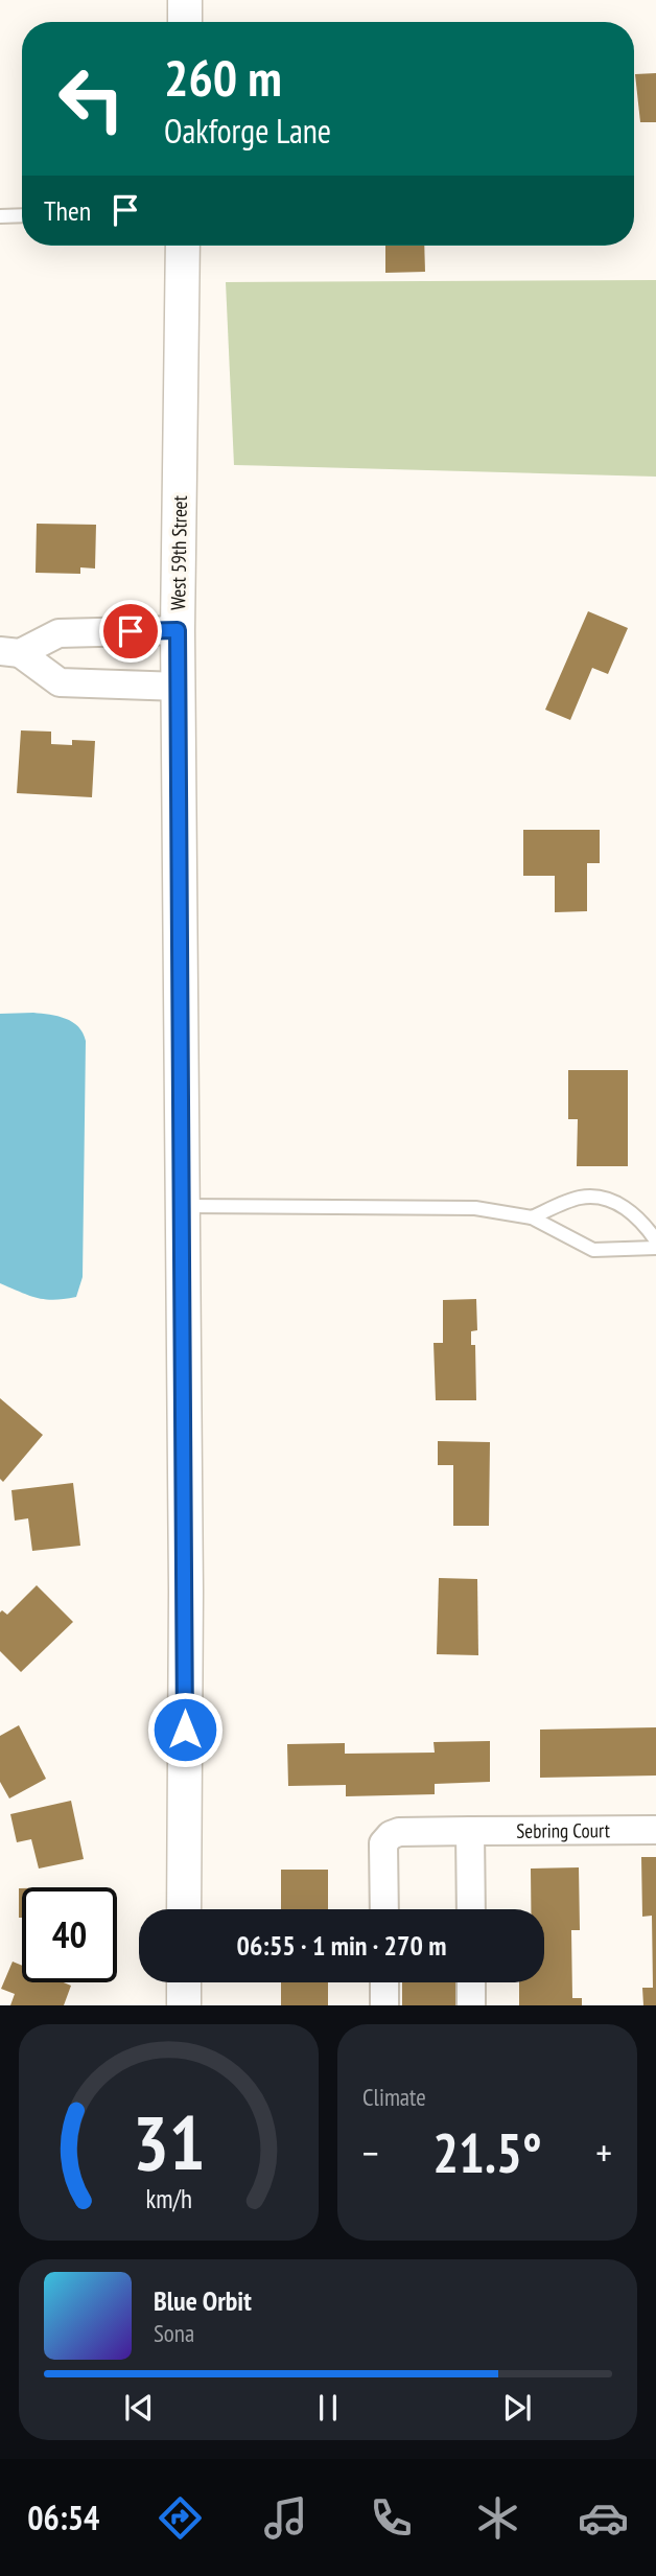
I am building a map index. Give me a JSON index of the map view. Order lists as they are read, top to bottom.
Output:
{
  "streets": {
    "street": ["West 59th Street", "Sebring Court"]
  },
  "page": {
    "turn": ["260 m", "Oakforge Lane"],
    "then": "Then",
    "limit": "40",
    "trip": "06:55 · 1 min · 270 m",
    "tile": "Climate",
    "heat": ["−", "21.5°", "+"],
    "song": ["Blue Orbit", "Sona"],
    "tabs": "06:54",
    "gauge": ["31", "km/h"]
  }
}
